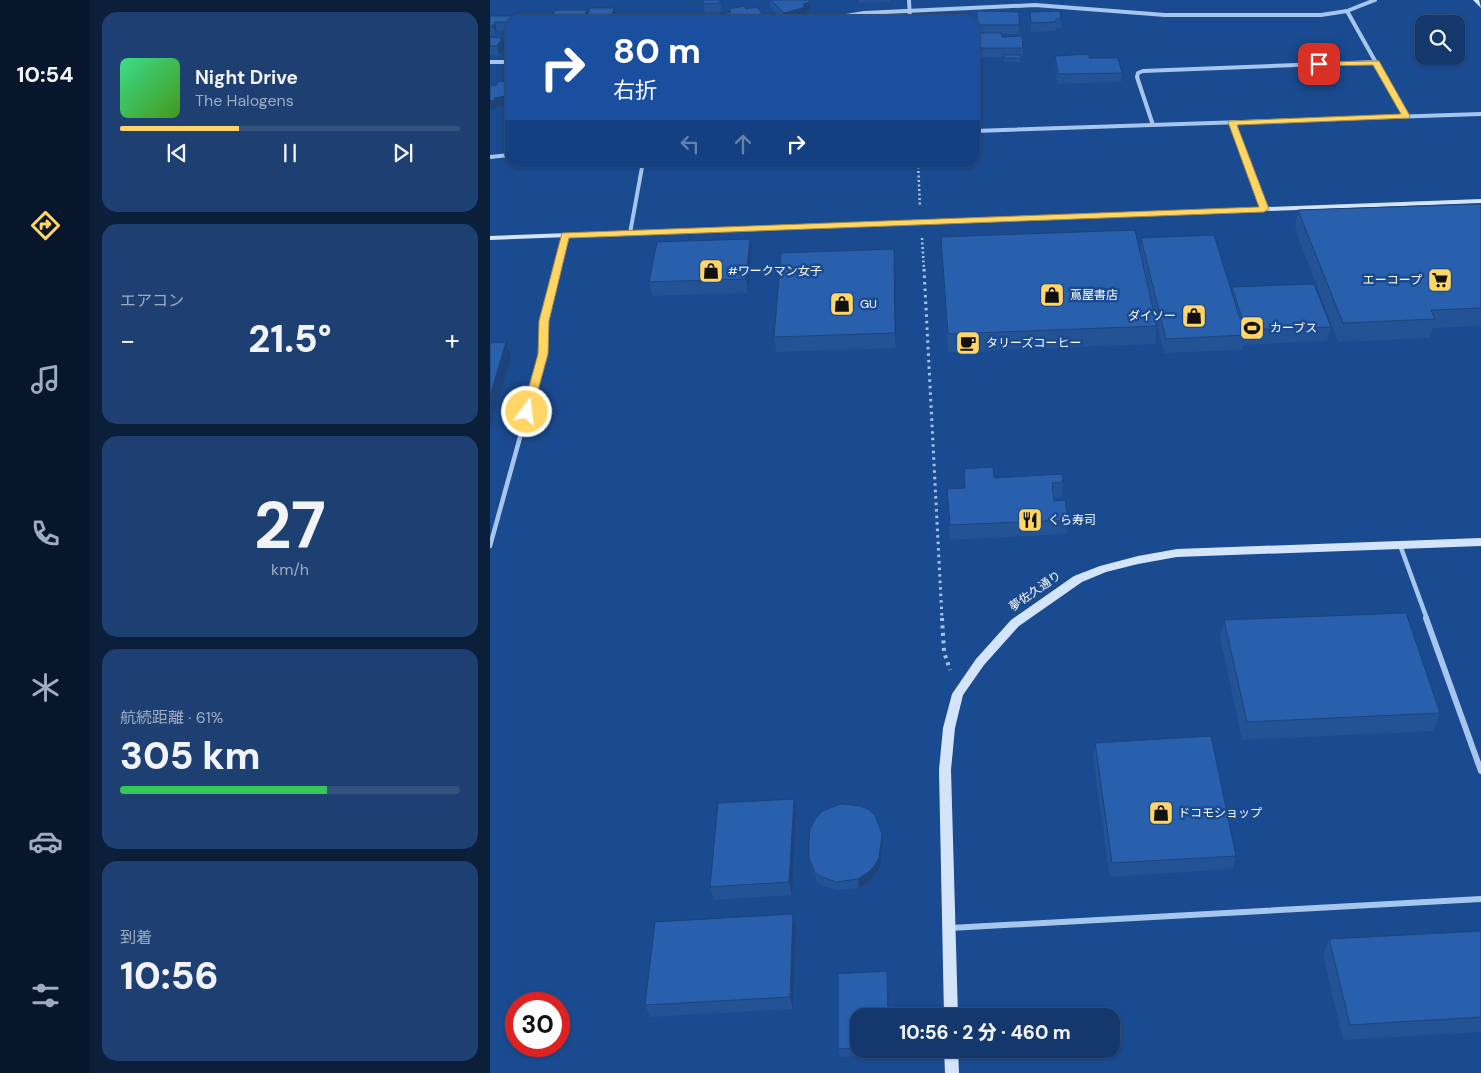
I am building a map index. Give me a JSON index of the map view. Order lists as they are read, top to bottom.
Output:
{
  "streets": {
    "street": ["夢佐久通り"]
  },
  "places": {
    "shop": [
      "#ワークマン女子",
      "蔦屋書店",
      "GU",
      "ダイソー",
      "ドコモショップ"
    ],
    "supermarket": ["エーコープ"],
    "sports": ["カーブス"],
    "cafe": ["タリーズコーヒー"],
    "restaurant": ["くら寿司"]
  },
  "page": {
    "tabs": "10:54",
    "turn": ["80 m", "右折"],
    "song": ["Night Drive", "The Halogens"],
    "tile": [
      "エアコン",
      ["27", "km/h"],
      ["航続距離 · 61%", "305 km"],
      ["到着", "10:56"]
    ],
    "heat": ["−", "21.5°", "+"],
    "limit": "30",
    "trip": "10:56 · 2 分 · 460 m"
  }
}
